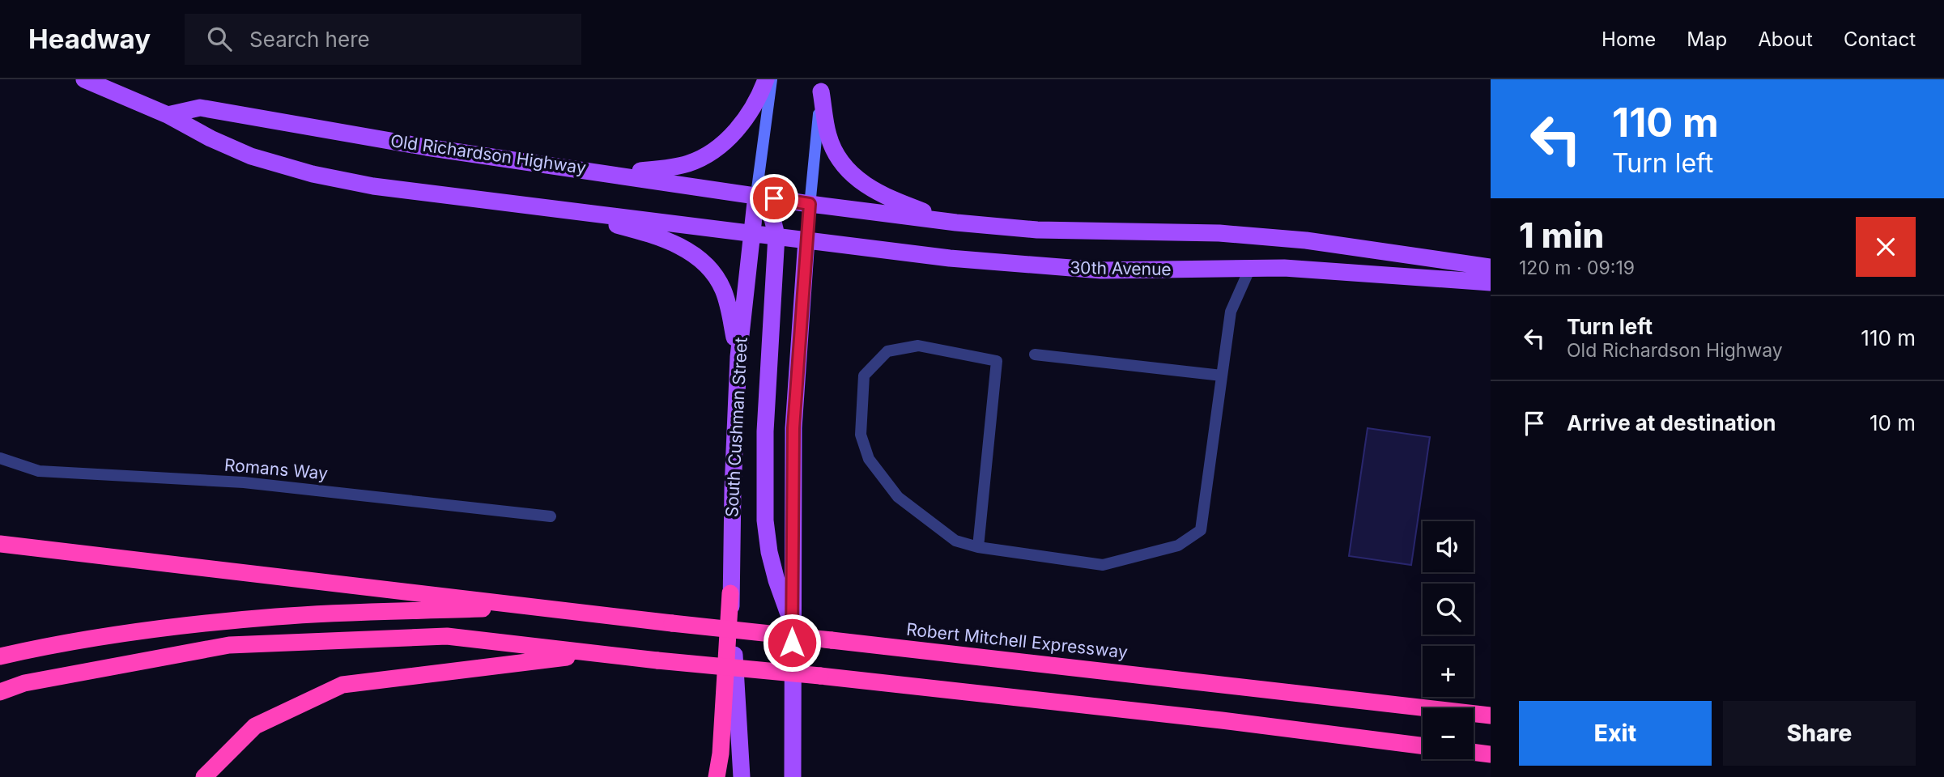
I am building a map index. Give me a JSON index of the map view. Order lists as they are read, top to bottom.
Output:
{
  "streets": {
    "highway": ["Robert Mitchell Expressway"],
    "main road": ["Old Richardson Highway", "30th Avenue", "South Cushman Street"],
    "street": ["Romans Way"]
  },
  "crossings": [
    ["Old Richardson Highway", "South Cushman Street"],
    ["30th Avenue", "South Cushman Street"]
  ],
  "page": {
    "header": "Headway",
    "search": "Search here",
    "nav": [
      "Home",
      "Map",
      "About",
      "Contact"
    ],
    "turn": ["110 m", "Turn left"],
    "heading": ["1 min", "120 m · 09:19"],
    "list": [
      {
        "name": "Turn left",
        "note": "Old Richardson Highway",
        "value": "110 m"
      },
      {
        "name": "Arrive at destination",
        "value": "10 m"
      }
    ],
    "map_buttons": ["+", "−"],
    "buttons": ["Exit", "Share"]
  }
}
